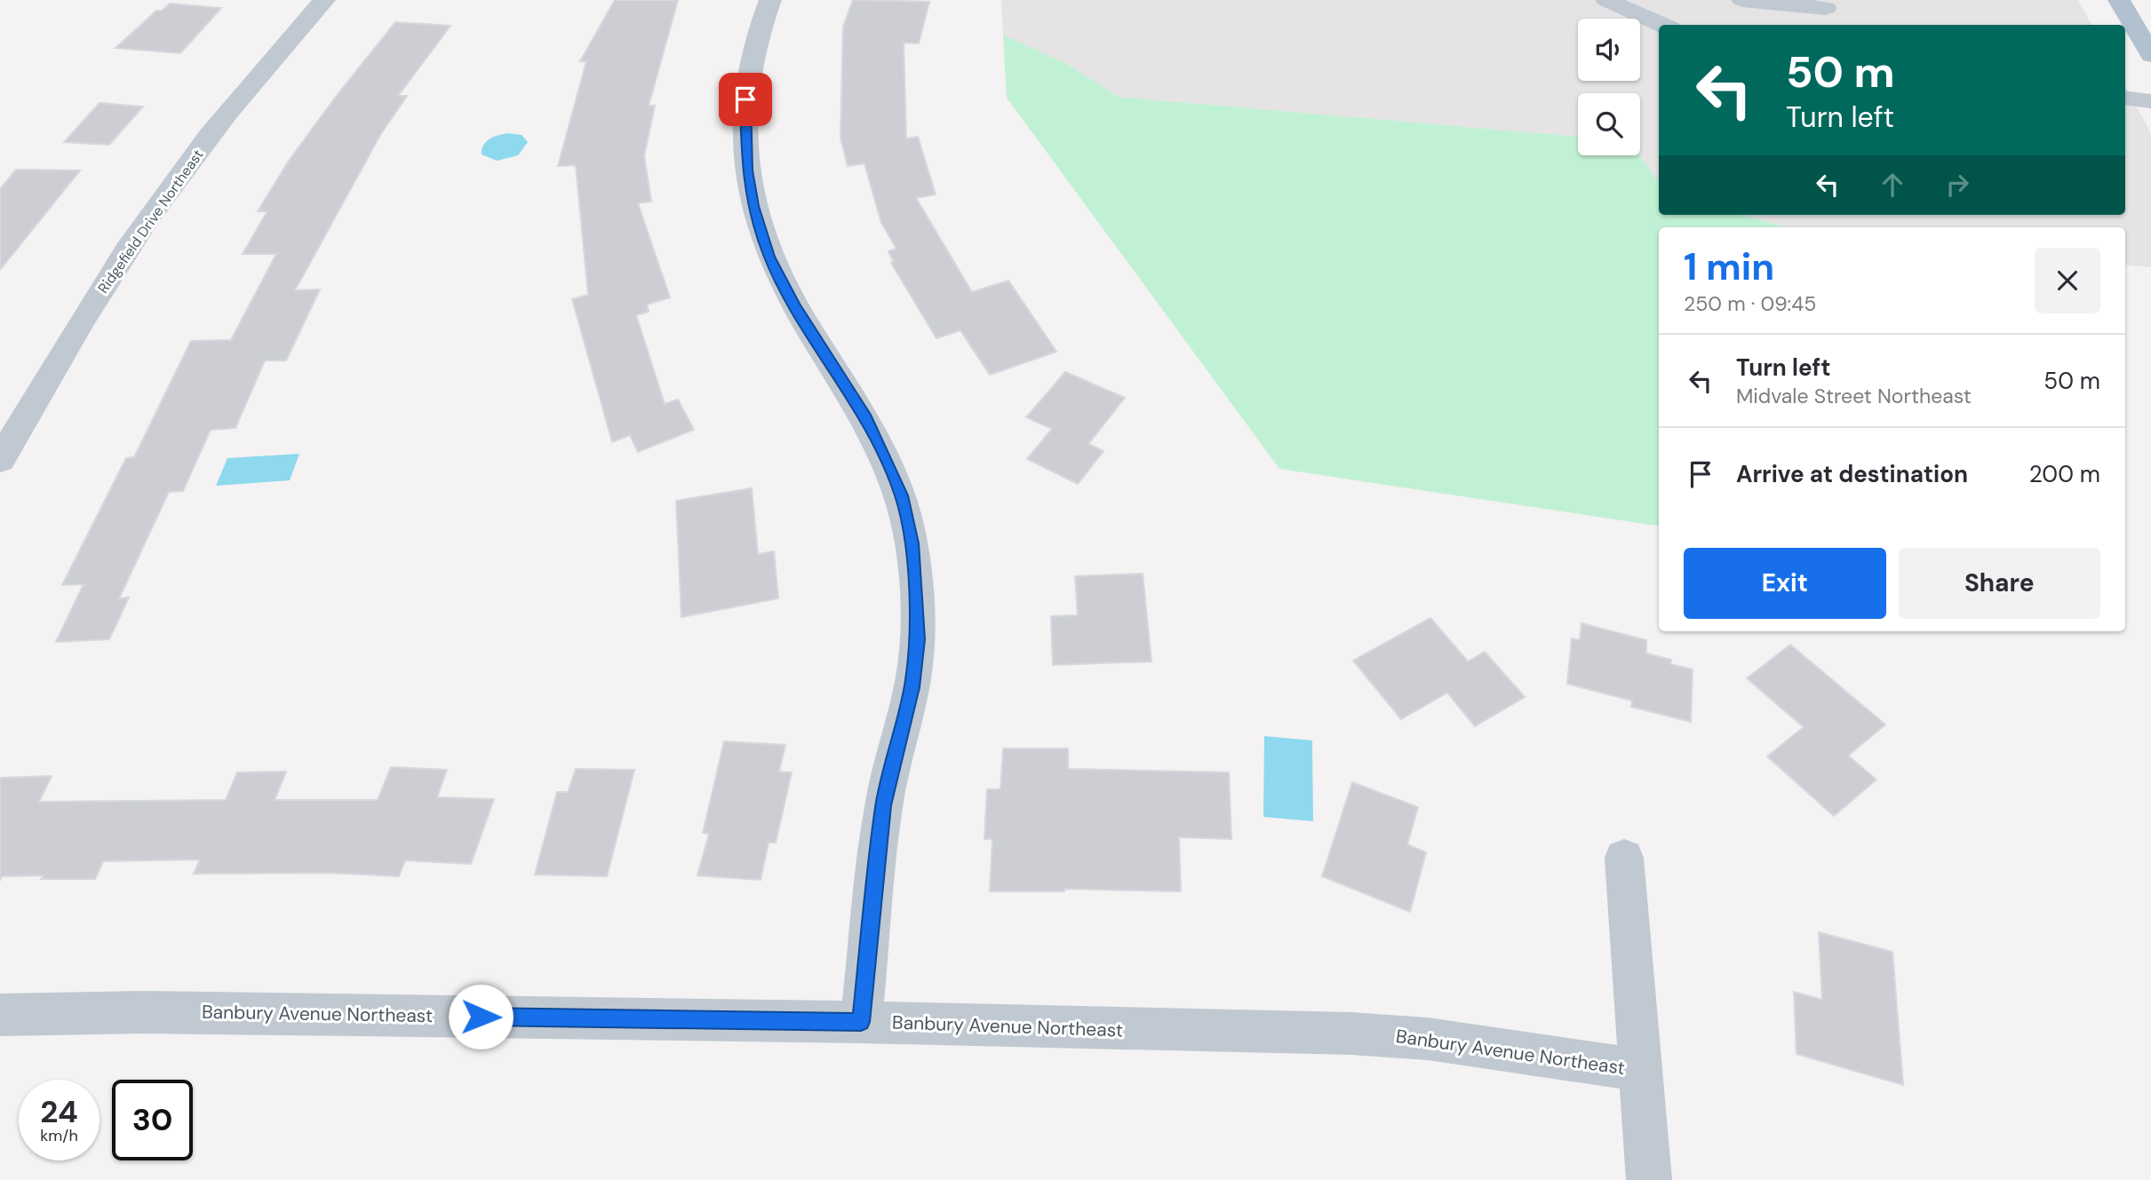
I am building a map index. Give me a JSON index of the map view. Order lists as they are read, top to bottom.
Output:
{
  "streets": {
    "street": ["Ridgefield Drive Northeast", "Banbury Avenue Northeast"]
  },
  "page": {
    "turn": ["50 m", "Turn left"],
    "heading": ["1 min", "250 m · 09:45"],
    "list": [
      {
        "name": "Turn left",
        "note": "Midvale Street Northeast",
        "value": "50 m"
      },
      {
        "name": "Arrive at destination",
        "value": "200 m"
      }
    ],
    "buttons": ["Exit", "Share"],
    "speed": "24 km/h",
    "limit": "30"
  }
}
